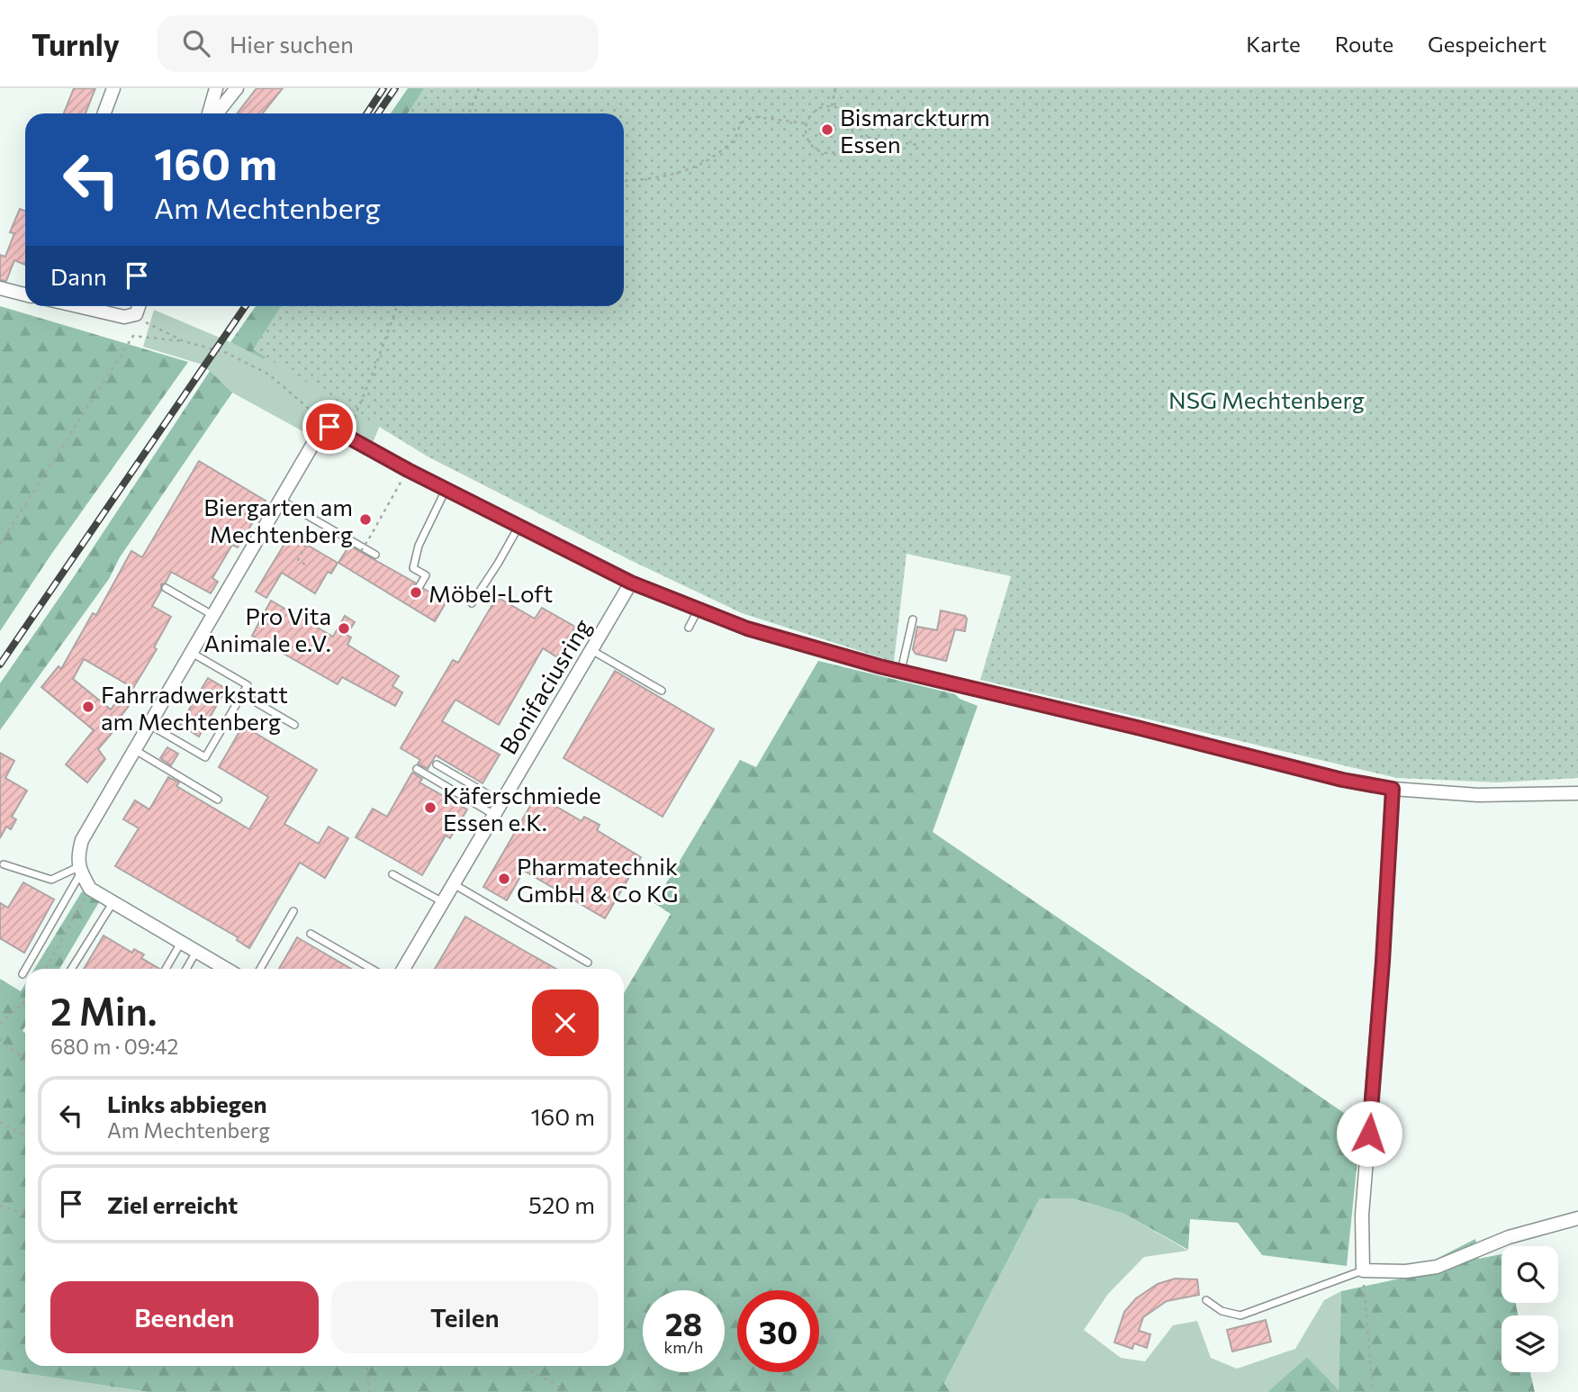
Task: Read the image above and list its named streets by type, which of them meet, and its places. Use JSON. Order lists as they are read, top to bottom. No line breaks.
{"streets":{"street":["Bonifaciusring"]},"parks":["NSG Mechtenberg"],"places":["Bismarckturm Essen","Biergarten am Mechtenberg","Möbel-Loft","Pro Vita Animale e.V.","Fahrradwerkstatt am Mechtenberg","Käferschmiede Essen e.K.","Pharmatechnik GmbH & Co KG"],"page":{"header":"Turnly","search":"Hier suchen","nav":["Karte","Route","Gespeichert"],"turn":["160 m","Am Mechtenberg"],"then":"Dann","heading":["2 Min.","680 m · 09:42"],"list":[{"name":"Links abbiegen","note":"Am Mechtenberg","value":"160 m"},{"name":"Ziel erreicht","value":"520 m"}],"buttons":["Beenden","Teilen"],"speed":"28 km/h","limit":"30"}}
